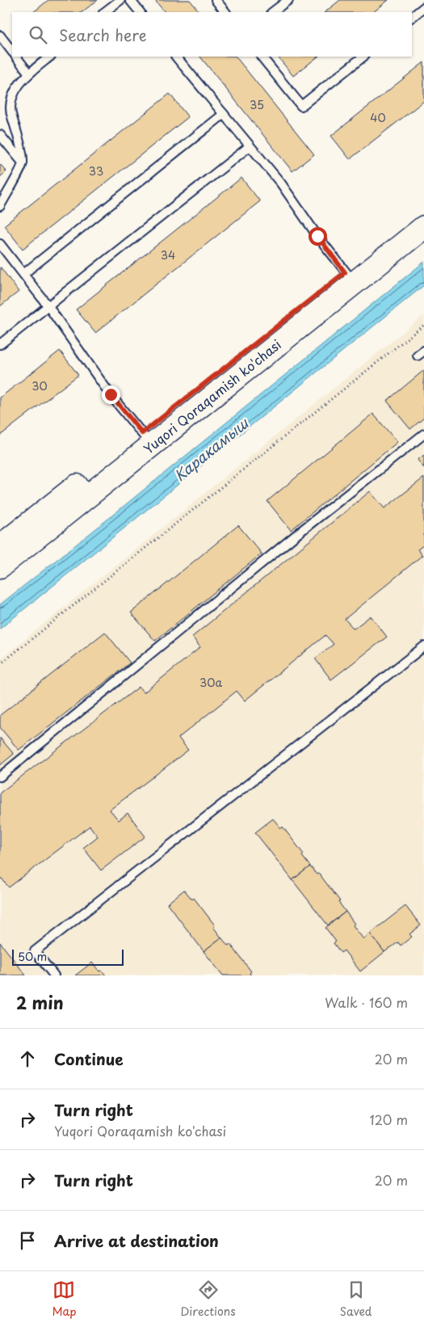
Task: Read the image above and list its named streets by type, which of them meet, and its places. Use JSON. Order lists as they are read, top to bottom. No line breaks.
{"streets":{"main road":["Yuqori Qoraqamish ko'chasi"]},"water":["Каракамыш"],"house_numbers":["35","40","33","34","30","30a"],"scale_bar":"50 m","page":{"search":"Search here","scale":"50 m","heading":["2 min","Walk · 160 m"],"list":[["Continue","20 m"],["Turn right","Yuqori Qoraqamish ko'chasi","120 m"],["Turn right","20 m"],"Arrive at destination"],"nav":["Map","Directions","Saved"]}}
